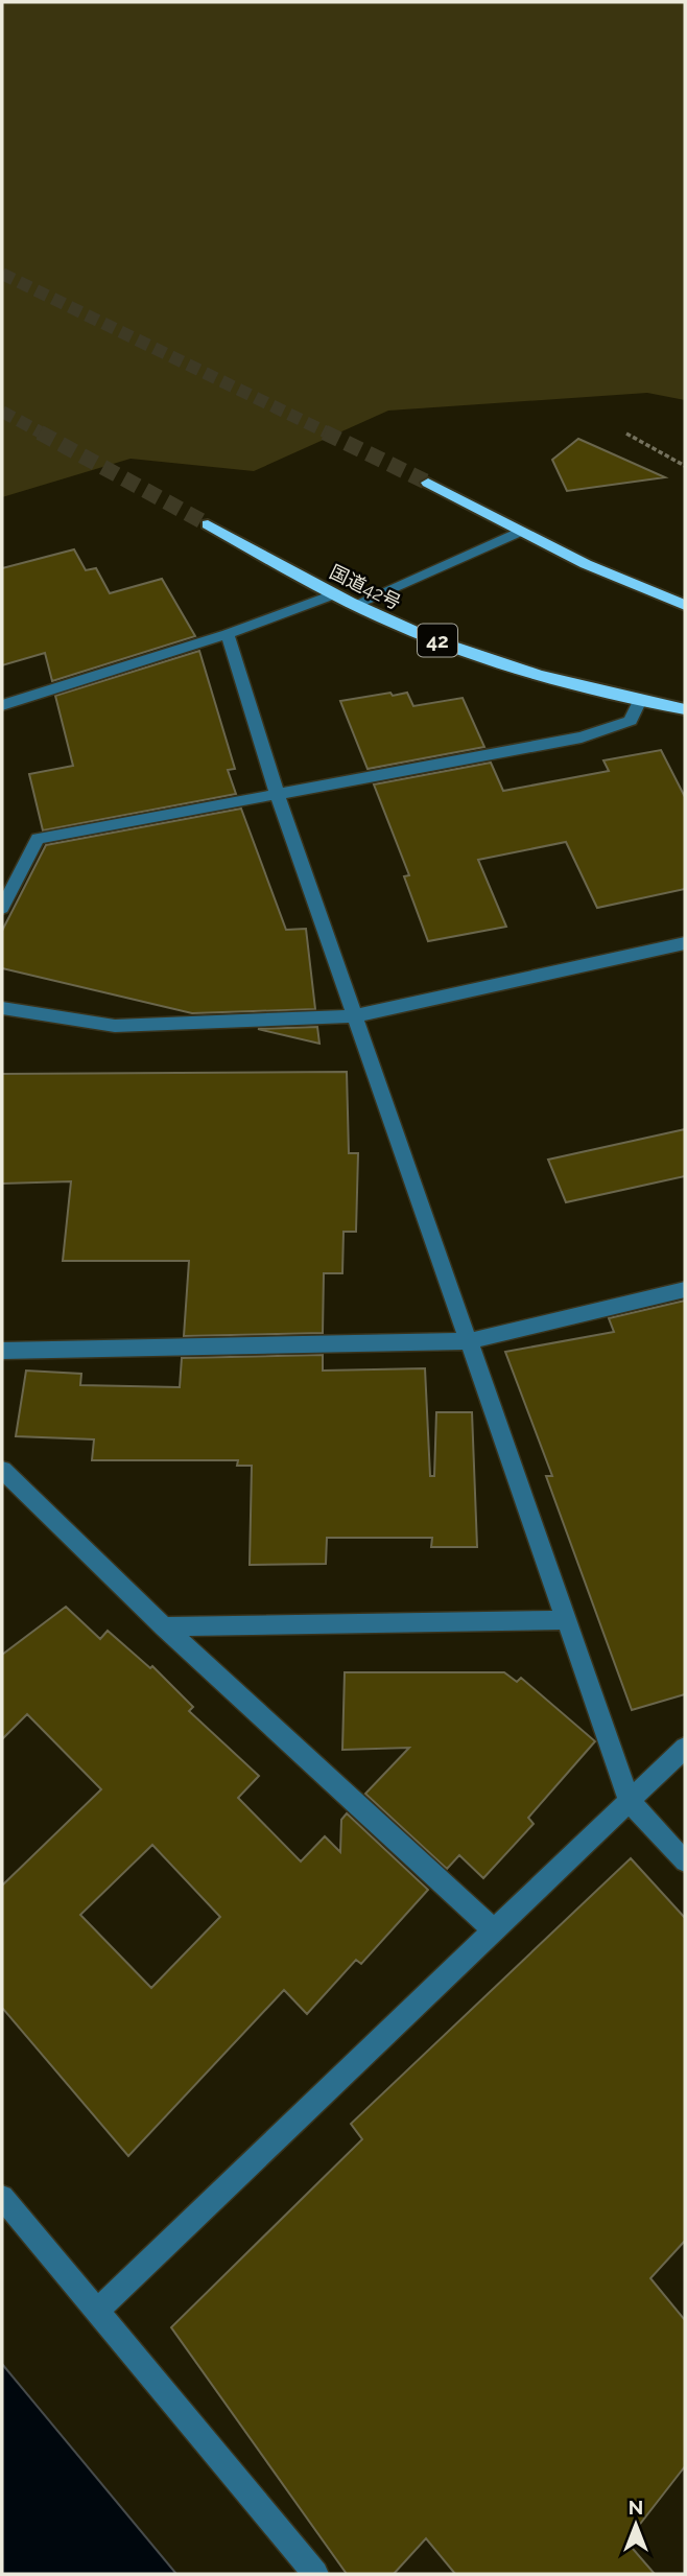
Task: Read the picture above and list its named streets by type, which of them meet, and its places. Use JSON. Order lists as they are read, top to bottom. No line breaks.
{"streets":{"highway":["国道42号","42"]},"north":"top"}
